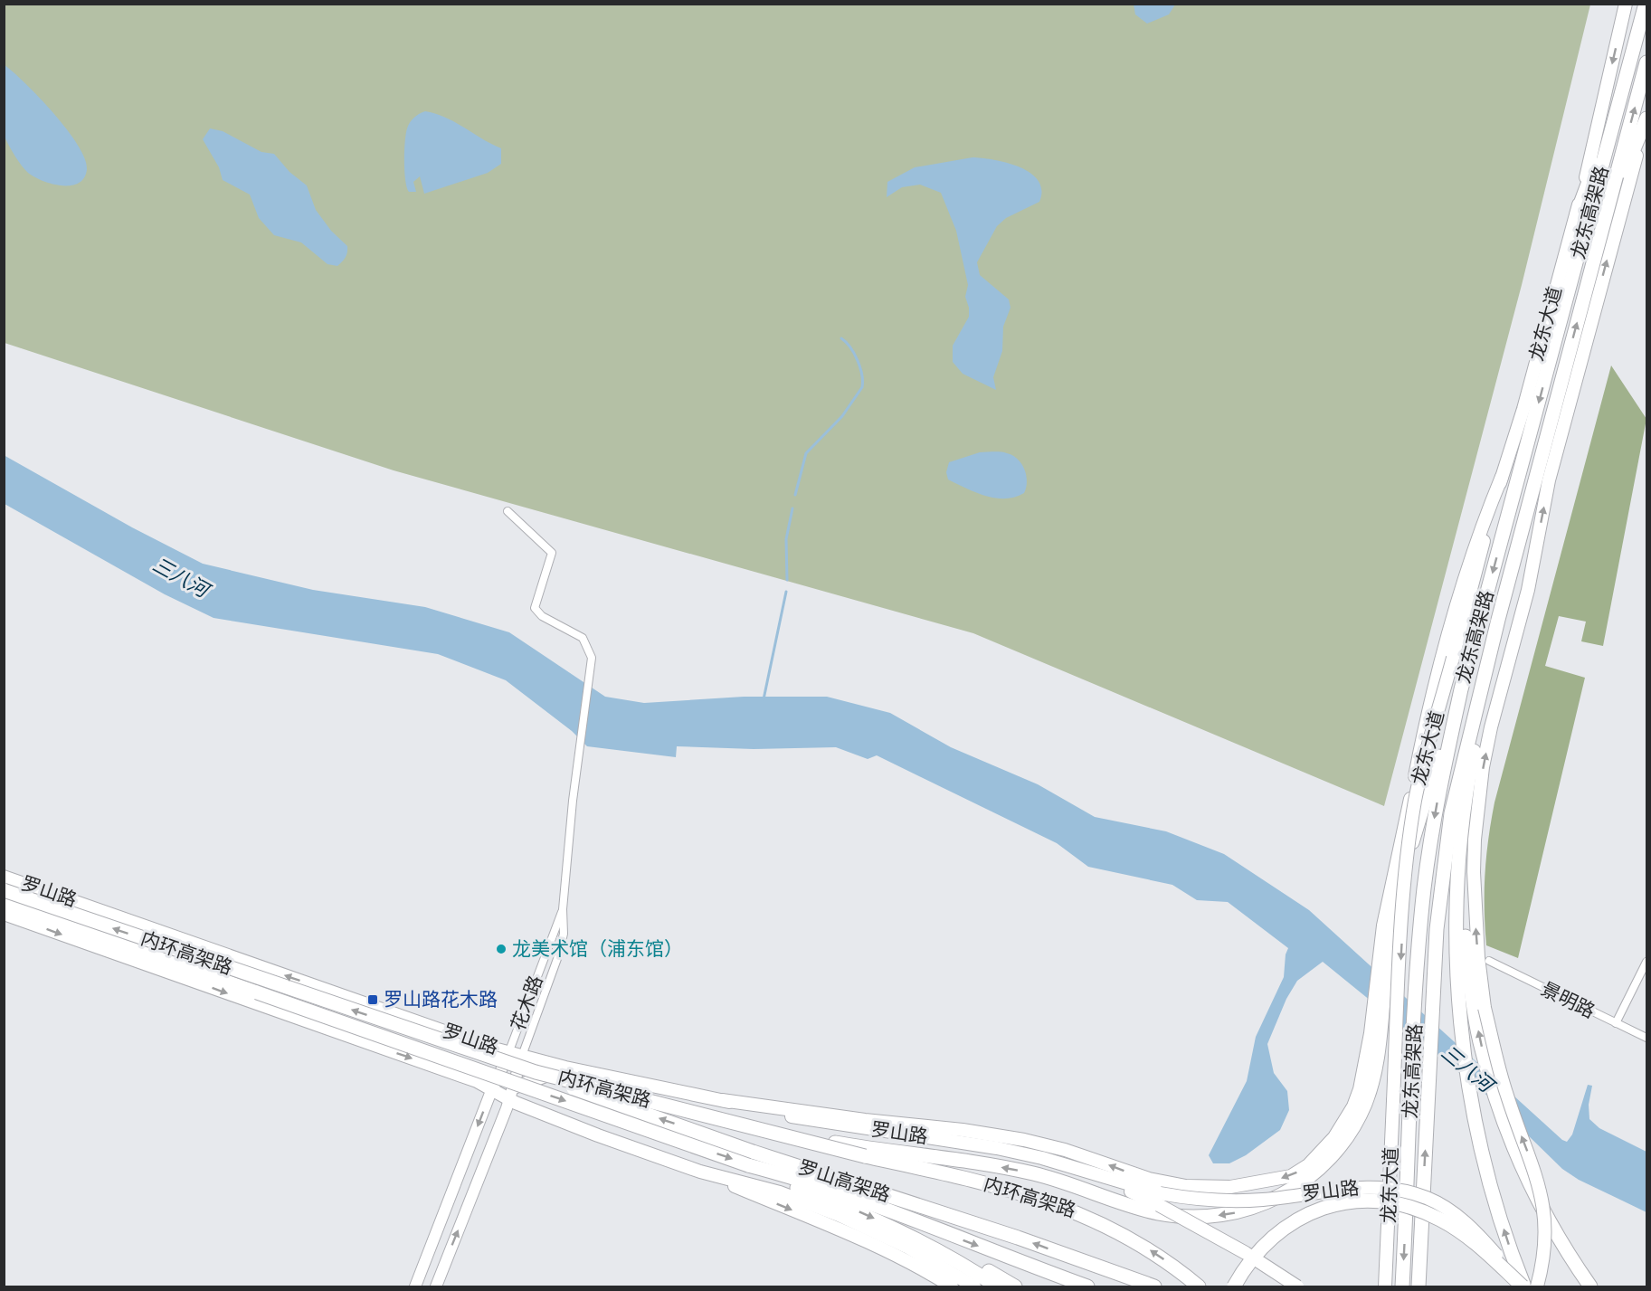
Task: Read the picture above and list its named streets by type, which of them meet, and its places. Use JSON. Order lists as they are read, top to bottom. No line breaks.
{"streets":{"highway":["龙东高架路","内环高架路","罗山高架路"],"main road":["龙东大道","罗山路","花木路"],"street":["景明路"]},"crossings":[["罗山路","花木路"],["内环高架路","罗山高架路"]],"water":["三八河"],"places":{"other":["龙美术馆（浦东馆）"],"transit":["罗山路花木路"]}}
